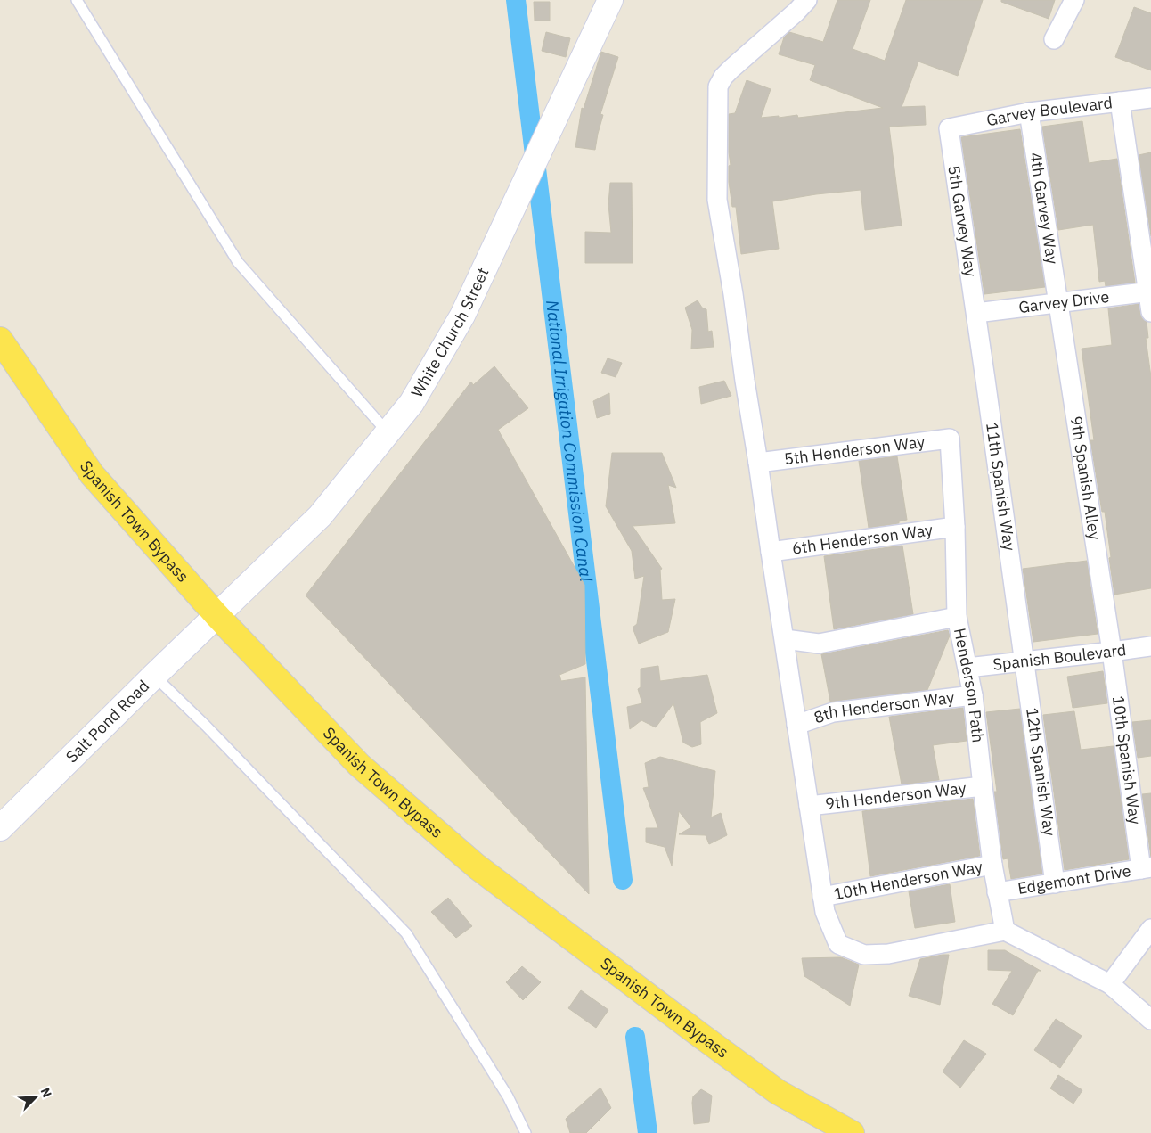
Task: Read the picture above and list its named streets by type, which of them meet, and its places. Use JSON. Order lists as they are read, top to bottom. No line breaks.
{"streets":{"main road":["Spanish Town Bypass"],"street":["Garvey Boulevard","4th Garvey Way","5th Garvey Way","Garvey Drive","White Church Street","5th Henderson Way","9th Spanish Alley","11th Spanish Way","6th Henderson Way","Spanish Boulevard","Henderson Path","8th Henderson Way","Salt Pond Road","10th Spanish Way","12th Spanish Way","9th Henderson Way","Edgemont Drive","10th Henderson Way"]},"crossings":[["Garvey Boulevard","4th Garvey Way"],["Garvey Boulevard","5th Garvey Way"],["4th Garvey Way","Garvey Drive"],["4th Garvey Way","9th Spanish Alley"],["5th Garvey Way","Garvey Drive"],["5th Garvey Way","11th Spanish Way"],["Garvey Drive","9th Spanish Alley"],["Garvey Drive","11th Spanish Way"],["White Church Street","Spanish Town Bypass"],["White Church Street","Salt Pond Road"],["5th Henderson Way","Henderson Path"],["9th Spanish Alley","Spanish Boulevard"],["9th Spanish Alley","10th Spanish Way"],["11th Spanish Way","Spanish Boulevard"],["11th Spanish Way","12th Spanish Way"],["Spanish Town Bypass","Salt Pond Road"],["6th Henderson Way","Henderson Path"],["Spanish Boulevard","Henderson Path"],["Spanish Boulevard","10th Spanish Way"],["Spanish Boulevard","12th Spanish Way"],["Henderson Path","8th Henderson Way"],["Henderson Path","9th Henderson Way"],["Henderson Path","Edgemont Drive"],["Henderson Path","10th Henderson Way"],["10th Spanish Way","Edgemont Drive"],["12th Spanish Way","Edgemont Drive"]],"water":["National Irrigation Commission Canal"],"north":"top right"}
